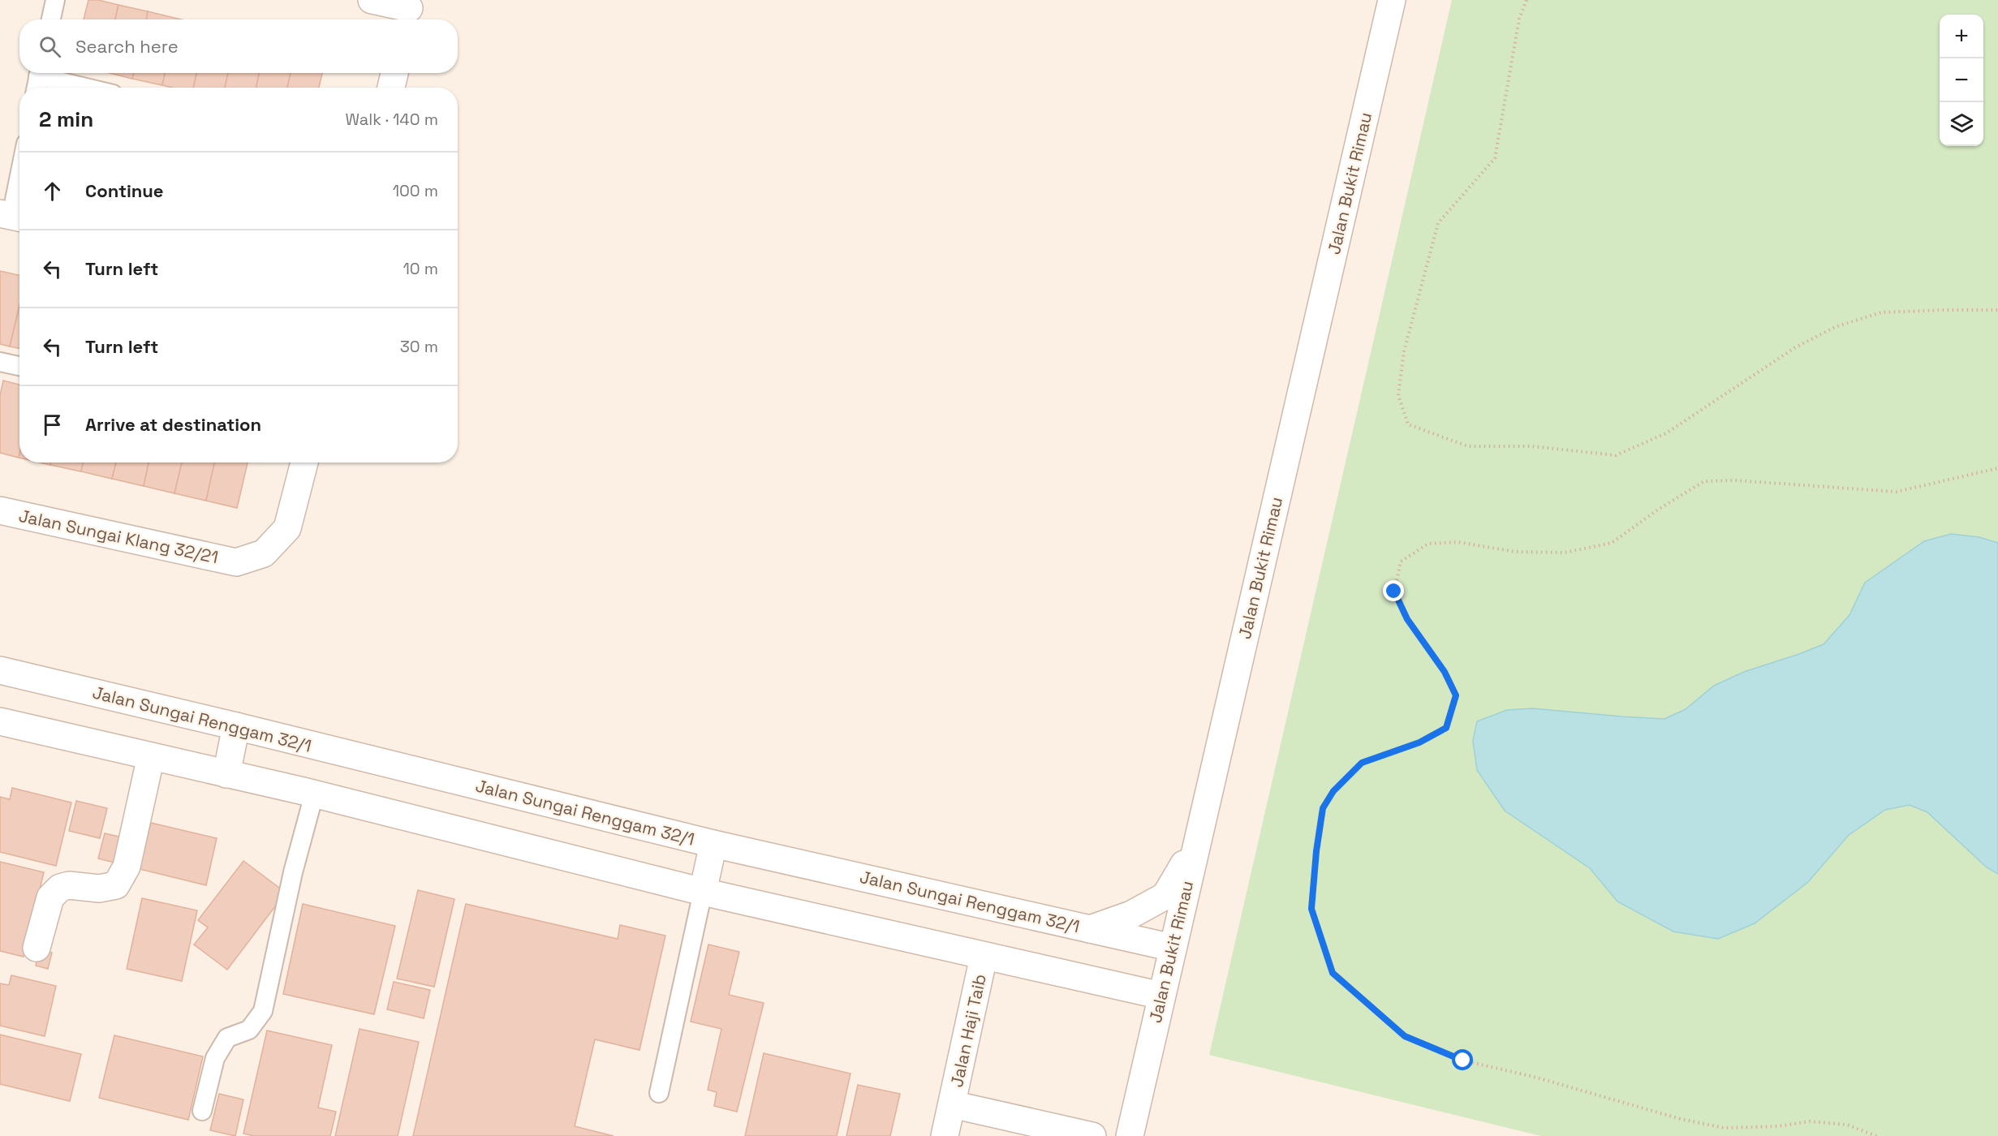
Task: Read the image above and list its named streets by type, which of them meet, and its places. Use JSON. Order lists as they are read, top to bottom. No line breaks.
{"streets":{"main road":["Jalan Bukit Rimau","Jalan Sungai Klang 32/21","Jalan Sungai Renggam 32/1","Jalan Haji Taib"]},"crossings":[["Jalan Bukit Rimau","Jalan Sungai Renggam 32/1"]],"page":{"map_buttons":["+","−"],"search":"Search here","heading":["2 min","Walk · 140 m"],"list":[["Continue","100 m"],["Turn left","10 m"],["Turn left","30 m"],"Arrive at destination"]}}
